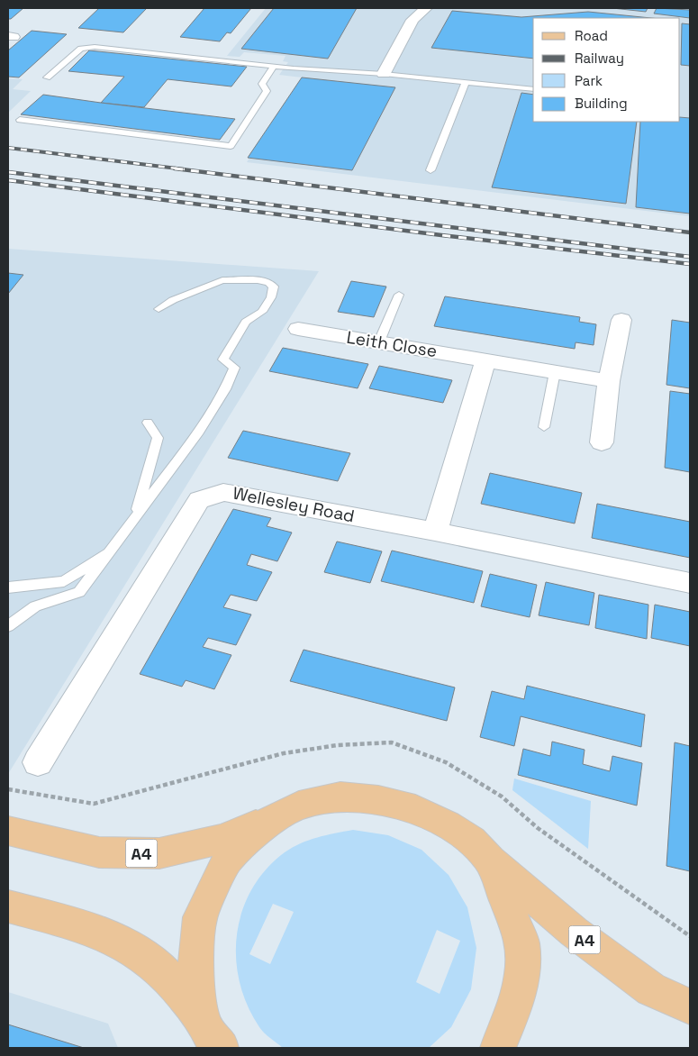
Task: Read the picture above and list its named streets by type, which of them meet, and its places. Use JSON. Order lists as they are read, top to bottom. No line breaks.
{"streets":{"main road":["A4"],"street":["Leith Close","Wellesley Road"]},"legend":["Road","Railway","Park","Building"]}
